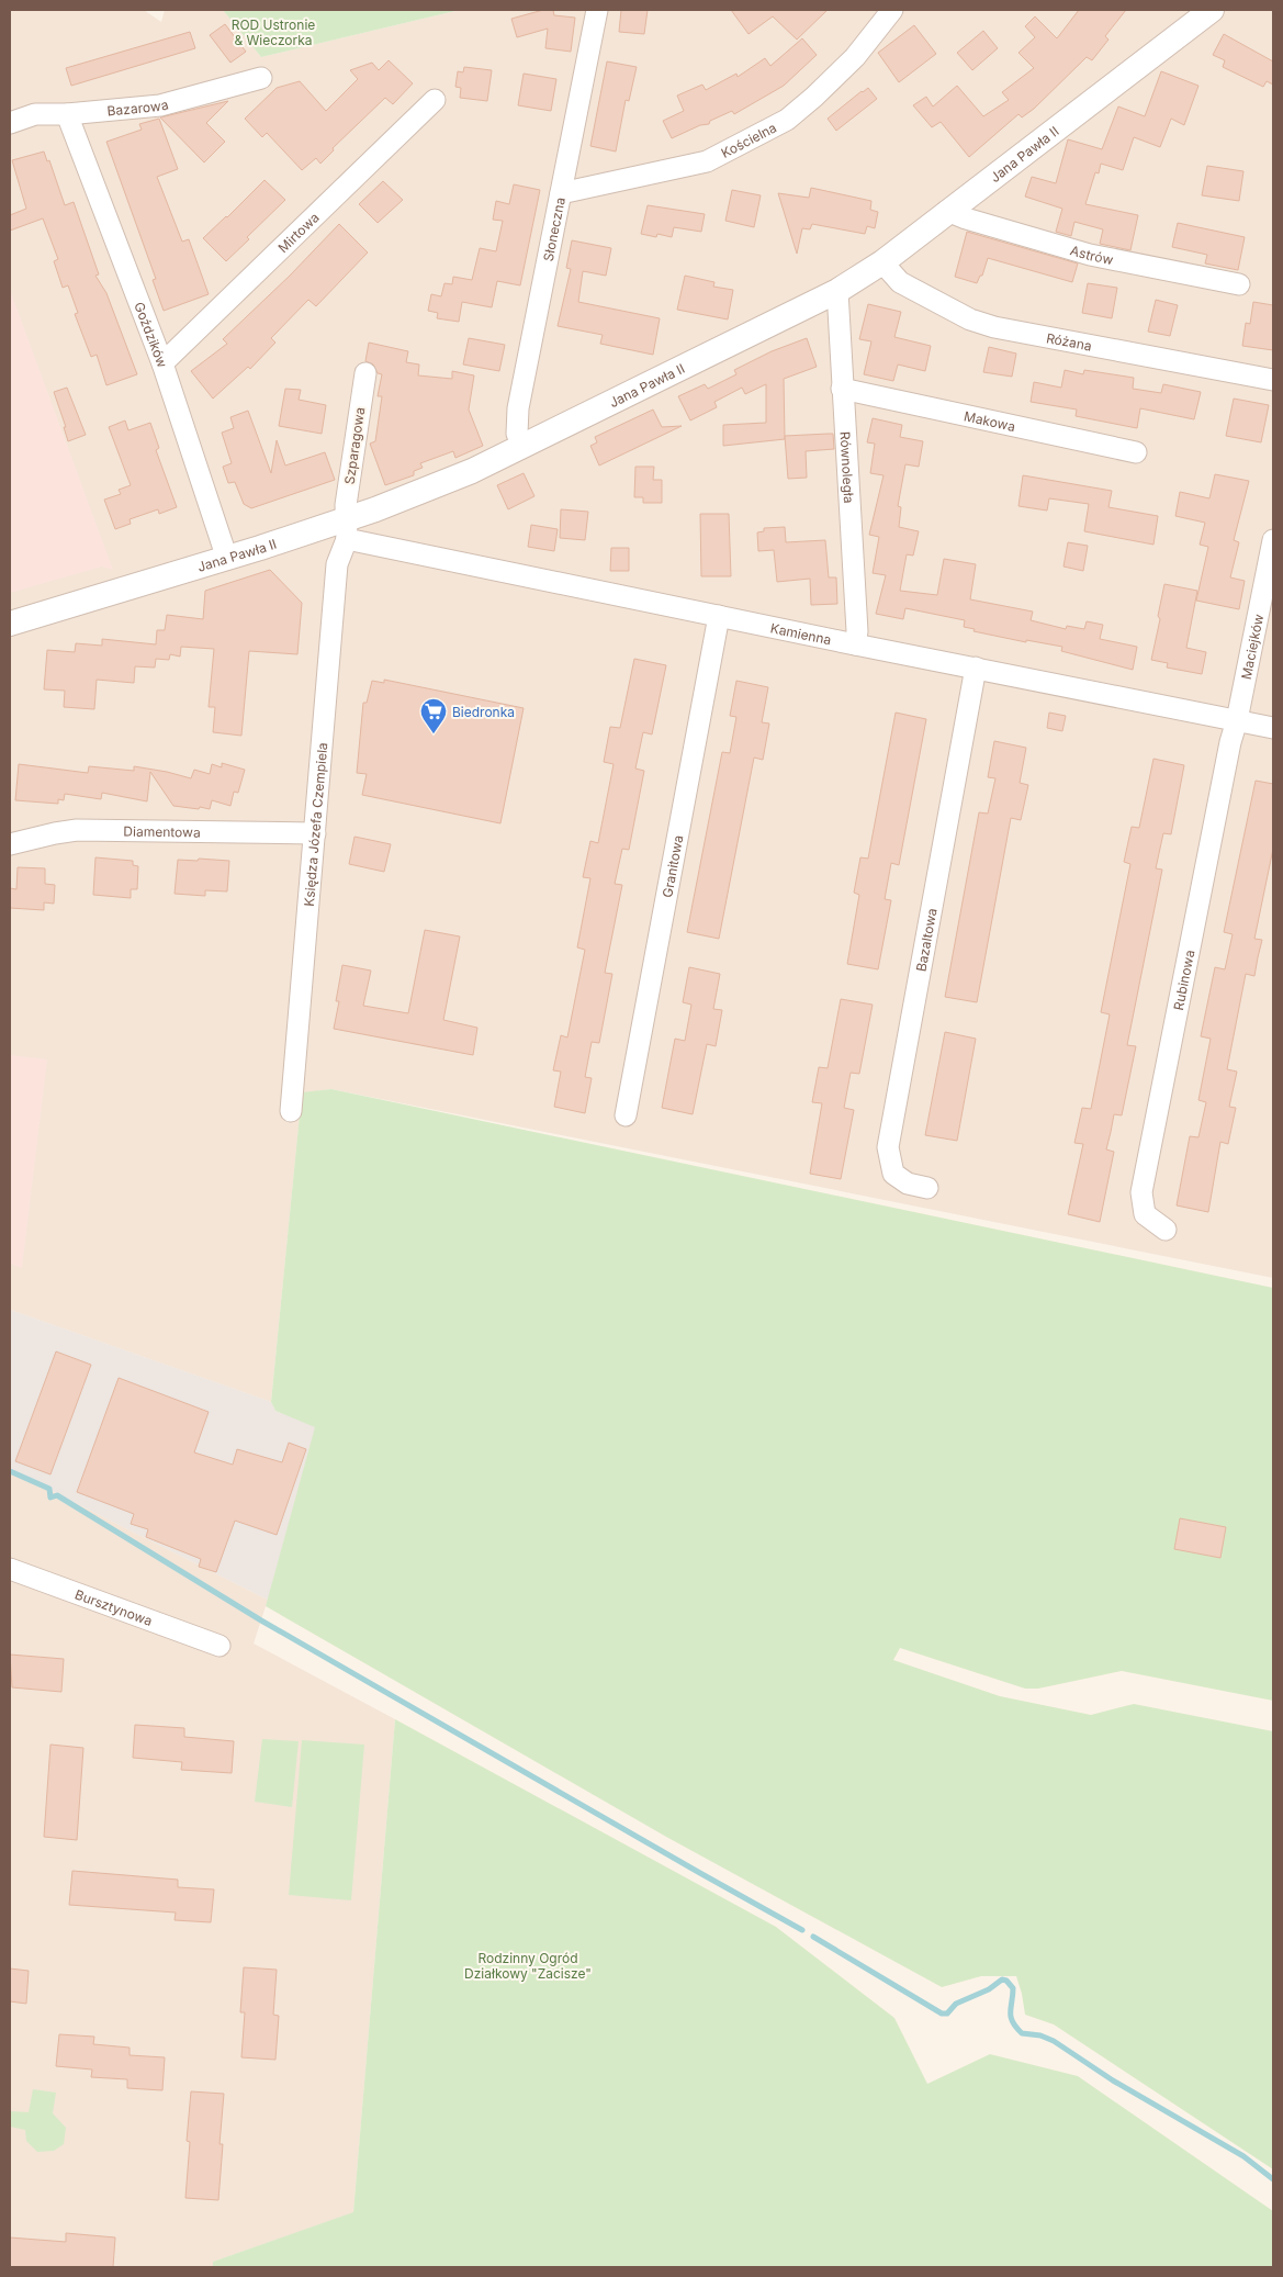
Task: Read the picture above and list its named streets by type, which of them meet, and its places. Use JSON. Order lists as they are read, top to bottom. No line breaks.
{"streets":{"street":["Bazarowa","Kościelna","Jana Pawła II","Słoneczna","Mirtowa","Astrów","Goździków","Różana","Makowa","Szparagowa","Równoległa","Kamienna","Maciejków","Księdza Józefa Czempiela","Diamentowa","Granitowa","Bazaltowa","Rubinowa","Bursztynowa"]},"crossings":[["Bazarowa","Goździków"],["Kościelna","Słoneczna"],["Jana Pawła II","Słoneczna"],["Jana Pawła II","Astrów"],["Jana Pawła II","Goździków"],["Jana Pawła II","Różana"],["Jana Pawła II","Szparagowa"],["Jana Pawła II","Równoległa"],["Jana Pawła II","Kamienna"],["Jana Pawła II","Księdza Józefa Czempiela"],["Mirtowa","Goździków"],["Makowa","Równoległa"],["Szparagowa","Kamienna"],["Szparagowa","Księdza Józefa Czempiela"],["Równoległa","Kamienna"],["Kamienna","Maciejków"],["Kamienna","Księdza Józefa Czempiela"],["Kamienna","Granitowa"],["Kamienna","Bazaltowa"],["Kamienna","Rubinowa"],["Maciejków","Rubinowa"],["Księdza Józefa Czempiela","Diamentowa"]],"parks":["ROD Ustronie & Wieczorka","Rodzinny Ogród Działkowy \"Zacisze\""],"places":{"supermarket":["Biedronka"]}}
